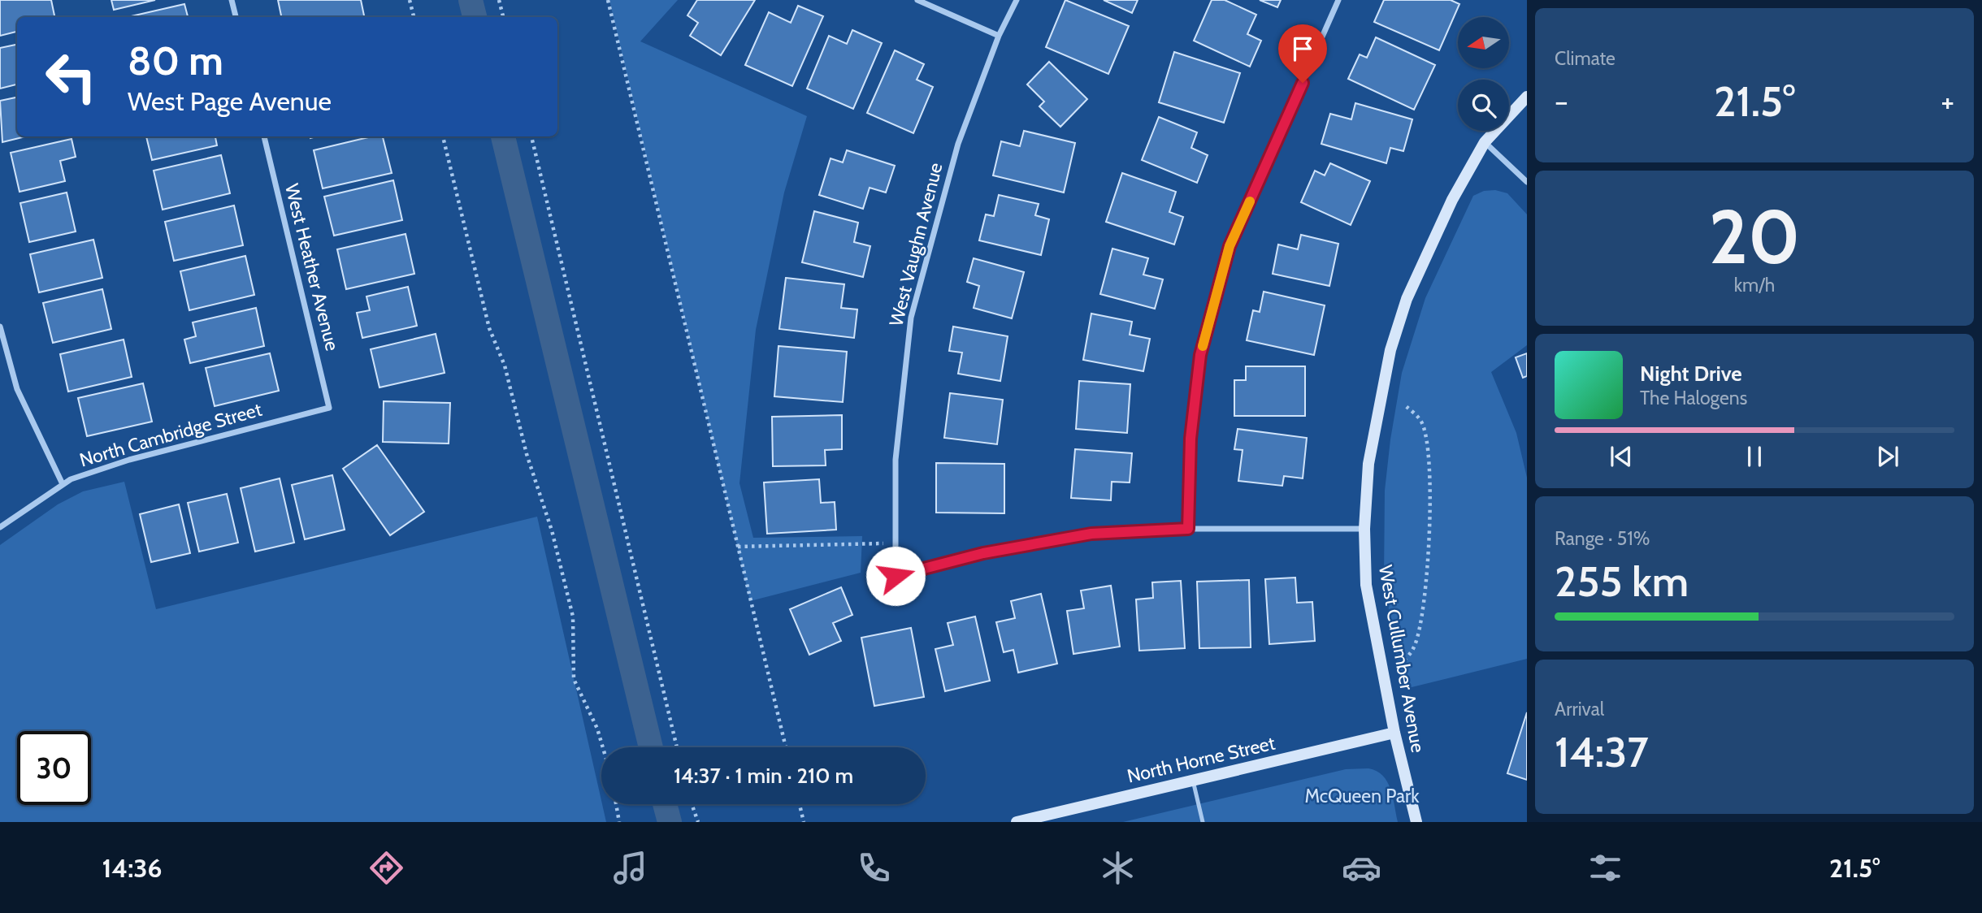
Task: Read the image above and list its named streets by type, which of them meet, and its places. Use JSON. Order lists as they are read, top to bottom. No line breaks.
{"streets":{"street":["West Vaughn Avenue","West Heather Avenue","North Cambridge Street","West Cullumber Avenue","North Horne Street"]},"crossings":[["West Heather Avenue","North Cambridge Street"],["West Cullumber Avenue","North Horne Street"]],"parks":["McQueen Park"],"north":"left","page":{"tile":["Climate",["20","km/h"],["Range · 51%","255 km"],["Arrival","14:37"]],"turn":["80 m","West Page Avenue"],"heat":["−","21.5°","+"],"song":["Night Drive","The Halogens"],"limit":"30","trip":"14:37 · 1 min · 210 m","tabs":["14:36","21.5°"]}}
